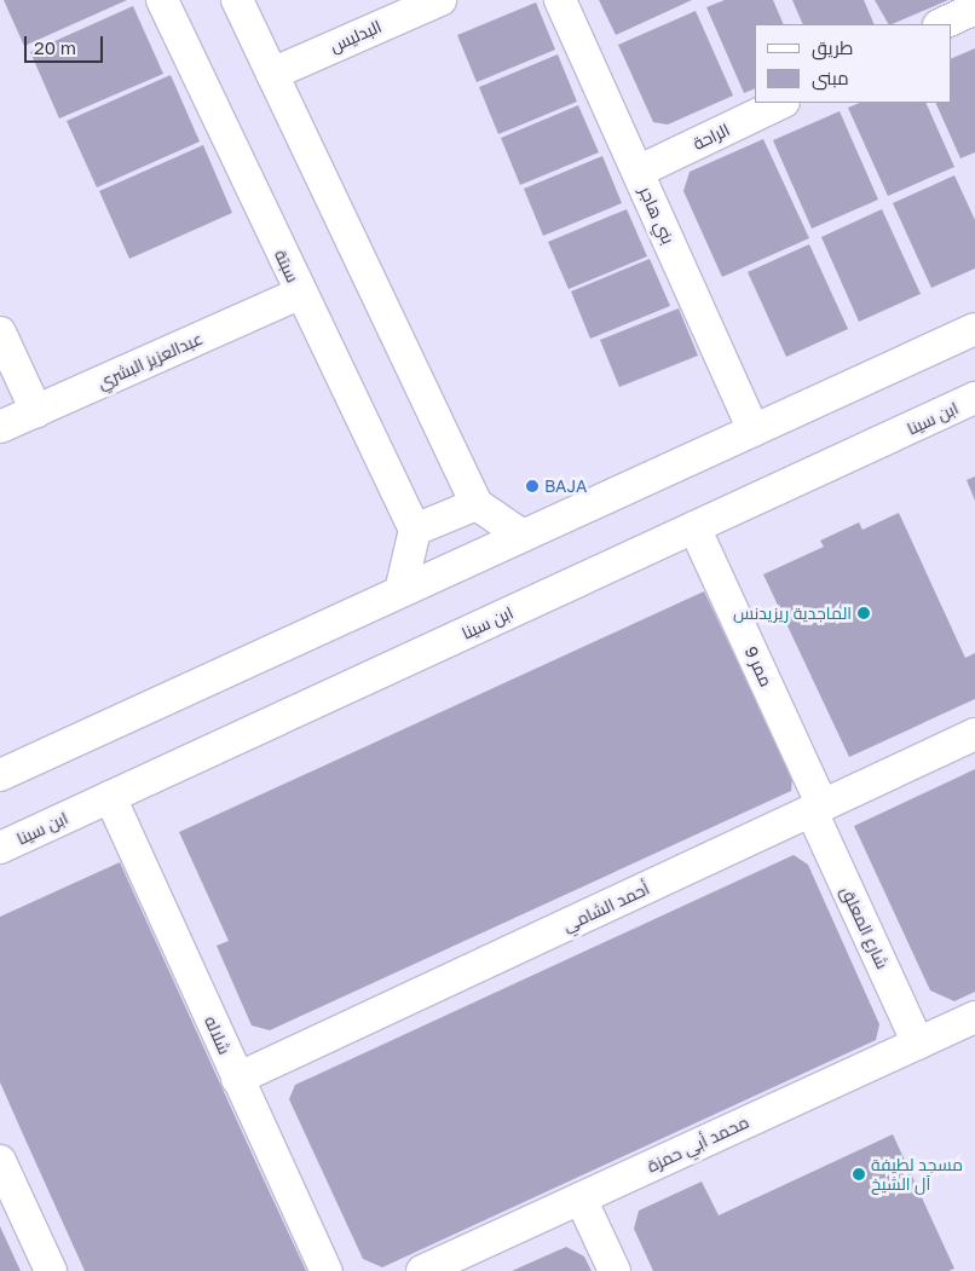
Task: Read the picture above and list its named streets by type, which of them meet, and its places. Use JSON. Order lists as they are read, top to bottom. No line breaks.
{"streets":{"street":["البدليس","الراحة","بني هاجر","سبتة","عبدالعزيز البشري","ابن سينا","ممر 9","أحمد الشامي","شارع المعلق","شلاله","محمد أبي حمزة"]},"crossings":[["الراحة","بني هاجر"],["سبتة","عبدالعزيز البشري"],["ابن سينا","ممر 9"],["ابن سينا","شلاله"],["ممر 9","أحمد الشامي"],["ممر 9","شارع المعلق"],["أحمد الشامي","شارع المعلق"],["أحمد الشامي","شلاله"],["شارع المعلق","محمد أبي حمزة"]],"places":["BAJA","الماجدية ريزيدنس","مسجد لطيفة آل الشيخ"],"legend":["طريق","مبنى"],"scale_bar":"20 m"}
